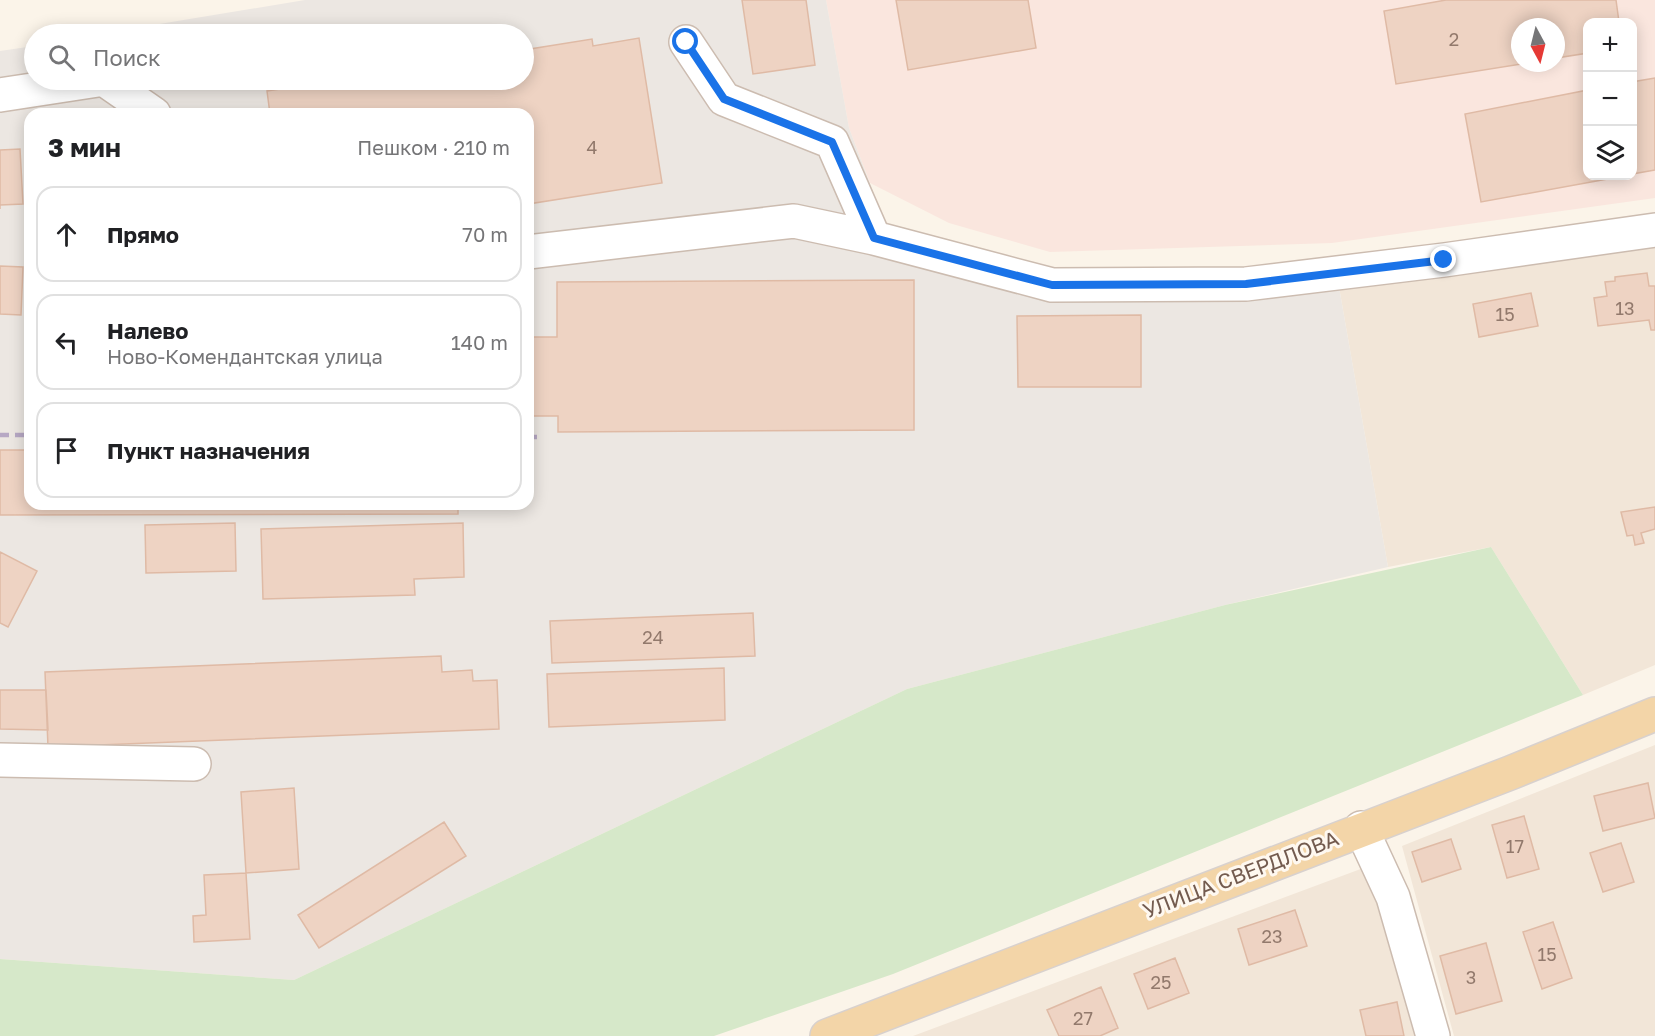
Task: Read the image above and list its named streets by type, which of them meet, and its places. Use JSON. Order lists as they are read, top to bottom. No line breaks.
{"streets":{"main road":["УЛИЦА СВЕРДЛОВА"]},"house_numbers":["2","4","13","15","24","17","23","15","3","25","27"],"north":"bottom","page":{"map_buttons":["+","−"],"search":"Поиск","heading":["3 мин","Пешком · 210 m"],"list":[["Прямо","70 m"],["Налево","Ново-Комендантская улица","140 m"],"Пункт назначения"]}}
